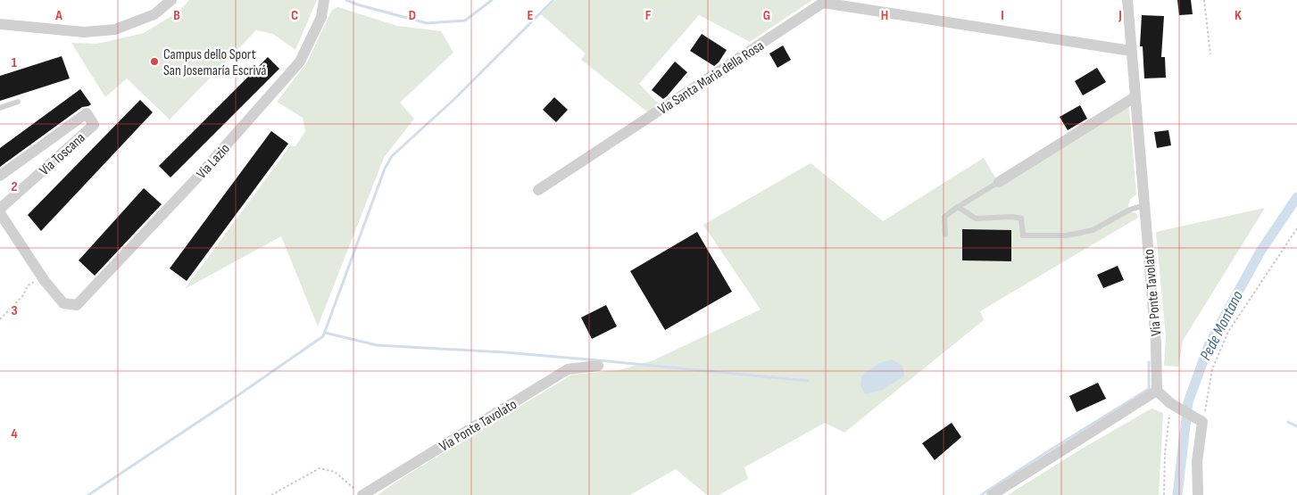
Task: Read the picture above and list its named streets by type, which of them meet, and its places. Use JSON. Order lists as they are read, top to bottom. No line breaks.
{"streets":{"street":["Via Santa Maria della Rosa","Via Toscana","Via Lazio","Via Ponte Tavolato"]},"crossings":[["Via Santa Maria della Rosa","Via Ponte Tavolato"]],"water":["Pede Montano"],"places":["Campus dello Sport San Josemaría Escrivá"],"grid":{"columns":["A","B","C","D","E","F","G","H","I","J","K"],"rows":["1","2","3","4"]}}
